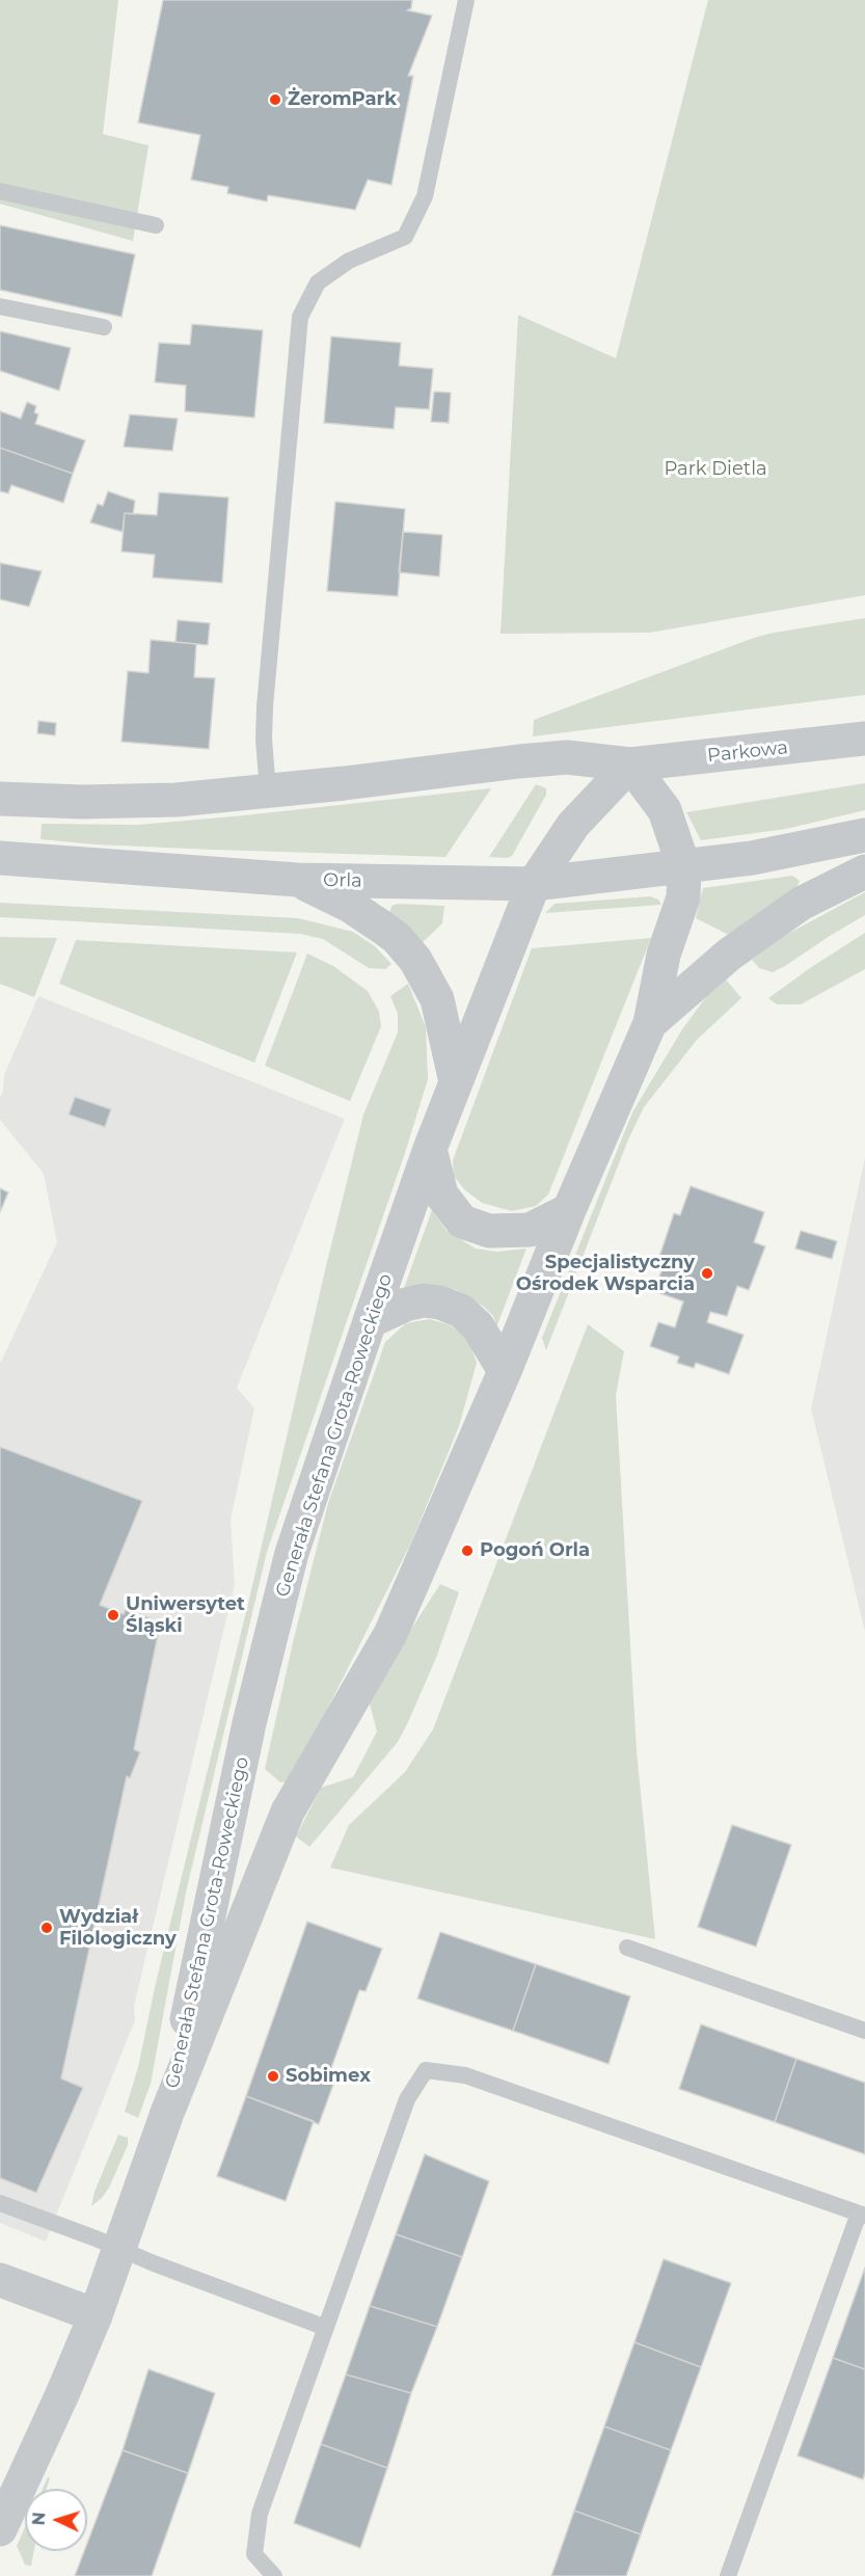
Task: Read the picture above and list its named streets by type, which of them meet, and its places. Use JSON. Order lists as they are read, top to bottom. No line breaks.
{"streets":{"street":["Parkowa","Orla","Generała Stefana Grota-Roweckiego"]},"crossings":[["Parkowa","Generała Stefana Grota-Roweckiego"],["Orla","Generała Stefana Grota-Roweckiego"]],"parks":["Park Dietla"],"places":["ŻeromPark","Specjalistyczny Ośrodek Wsparcia","Pogoń Orla","Uniwersytet Śląski","Wydział Filologiczny","Sobimex"],"north":"left"}
